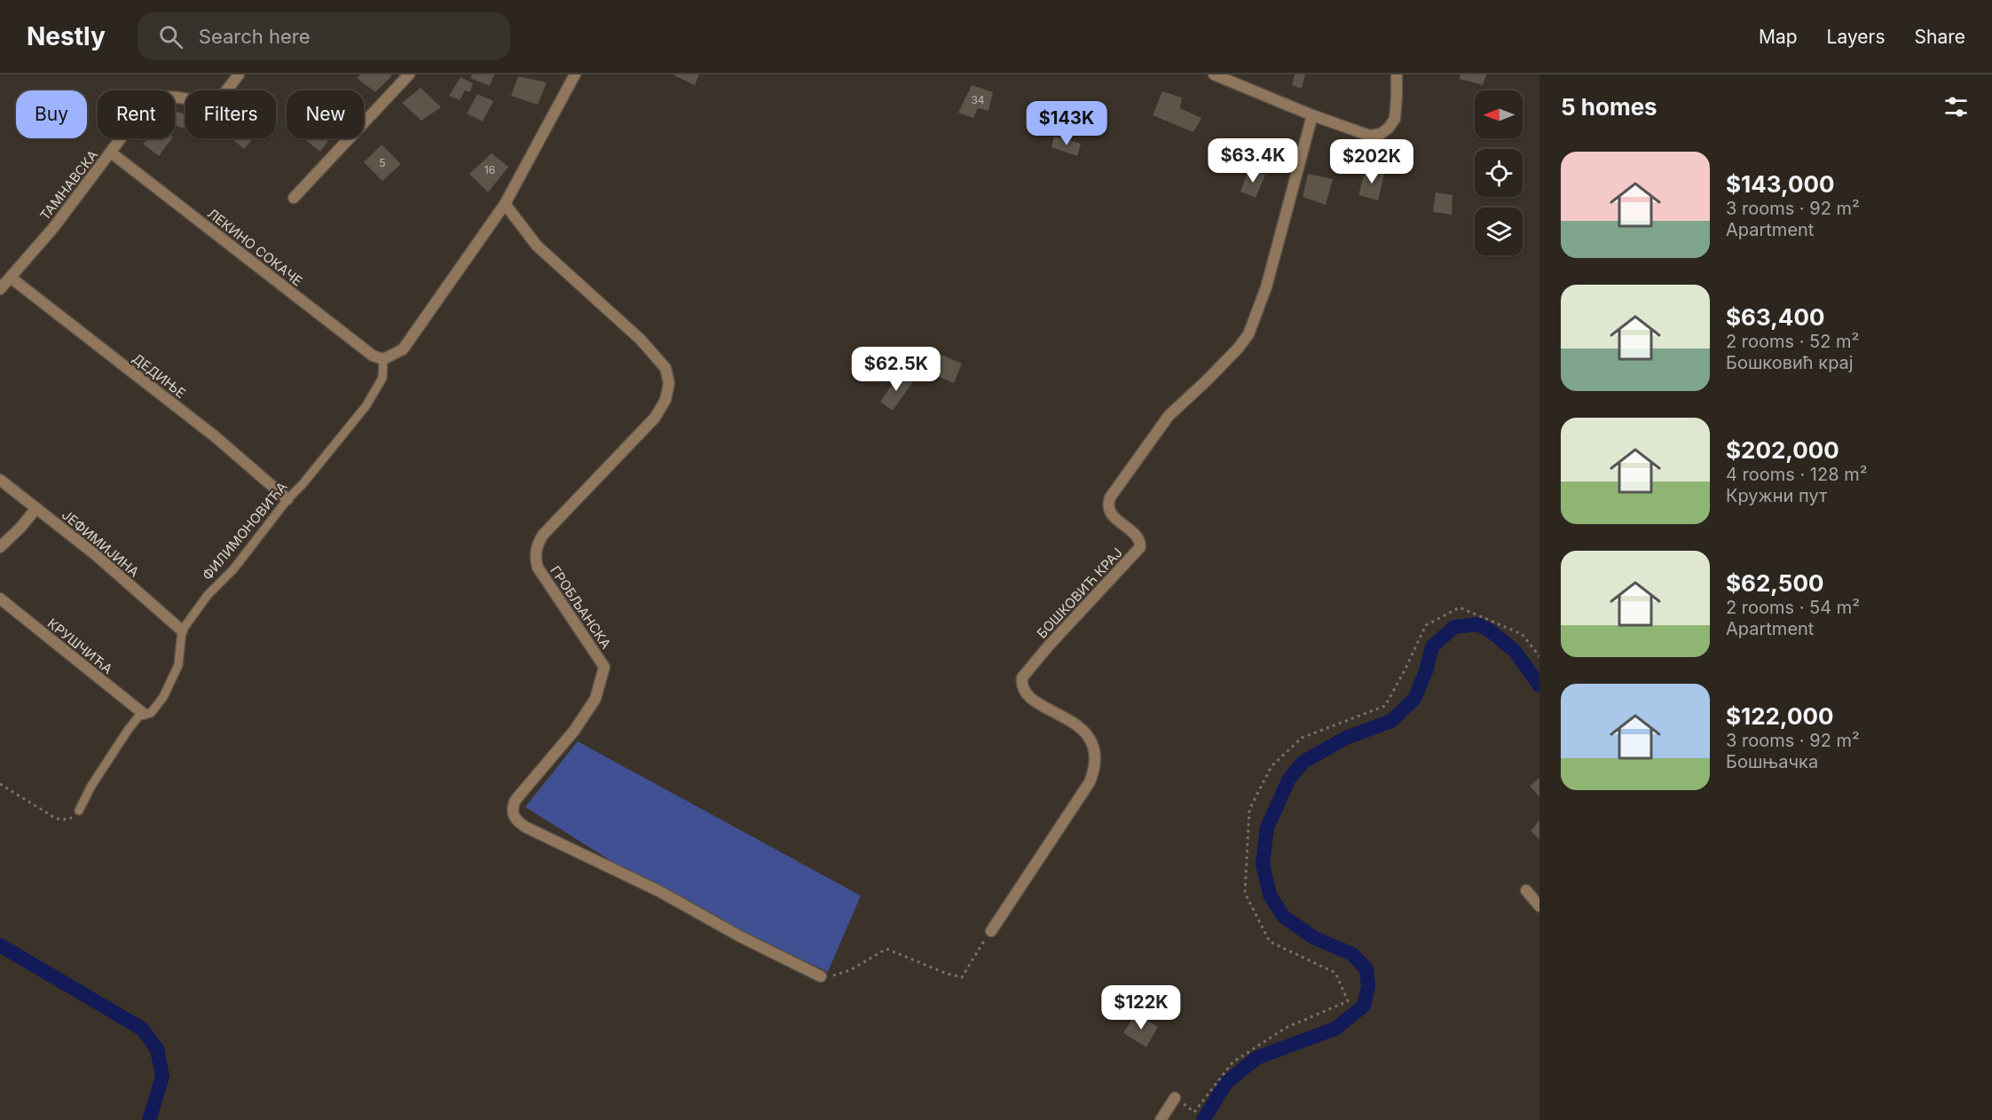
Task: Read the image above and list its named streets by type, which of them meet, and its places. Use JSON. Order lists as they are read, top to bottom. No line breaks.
{"streets":{"street":["ТАМНАВСКА","ЛЕКИНО СОКАЧЕ","ДЕДИЊЕ","ЈЕФИМИЈИНА","БОШКОВИЋ КРАЈ","ГРОБЉАНСКА","КРУШЧИЋА"],"lane":["ФИЛИМОНОВИЋА"]},"crossings":[["ТАМНАВСКА","ЛЕКИНО СОКАЧЕ"],["ТАМНАВСКА","ДЕДИЊЕ"],["ЛЕКИНО СОКАЧЕ","ФИЛИМОНОВИЋА"],["ДЕДИЊЕ","ФИЛИМОНОВИЋА"],["ФИЛИМОНОВИЋА","ЈЕФИМИЈИНА"]],"house_numbers":["34","5","16"],"north":"left","page":{"header":"Nestly","search":"Search here","nav":["Map","Layers","Share"],"heading":"5 homes","chip":["Buy","Rent","Filters","New"],"price":["$143K","$63.4K","$202K","$62.5K","$122K"],"list":[{"name":"$143,000","note":"3 rooms · 92 m² · Apartment"},{"name":"$63,400","note":"2 rooms · 52 m² · Бошковић крај"},{"name":"$202,000","note":"4 rooms · 128 m² · Кружни пут"},{"name":"$62,500","note":"2 rooms · 54 m² · Apartment"},{"name":"$122,000","note":"3 rooms · 92 m² · Бошњачка"}]}}
